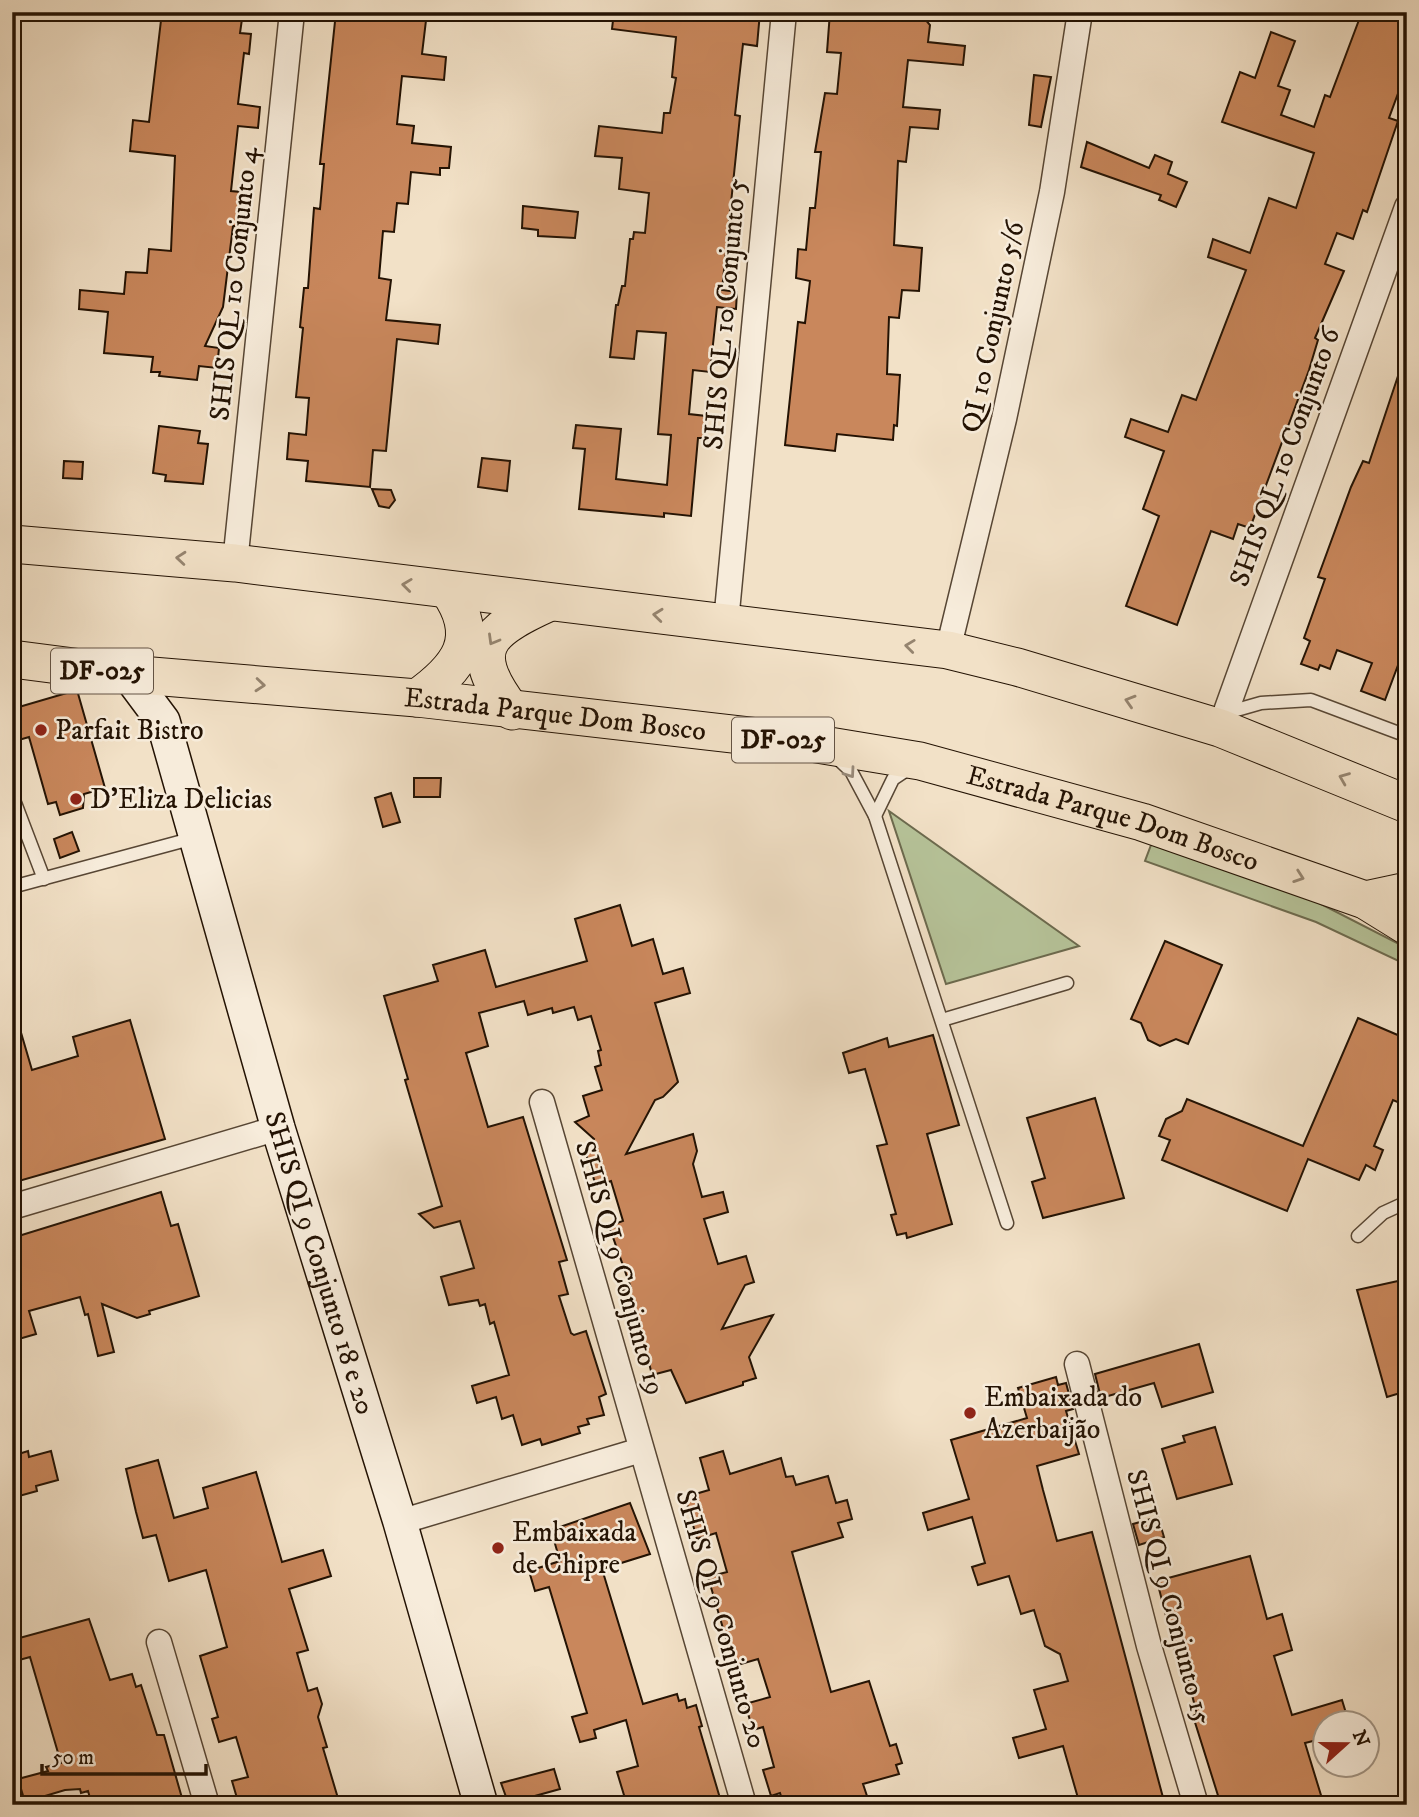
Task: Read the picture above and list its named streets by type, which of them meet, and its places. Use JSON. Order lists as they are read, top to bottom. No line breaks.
{"streets":{"main road":["DF-025","Estrada Parque Dom Bosco"],"street":["SHIS QL 10 Conjunto 4","SHIS QL 10 Conjunto 5","QI 10 Conjunto 5/6","SHIS QL 10 Conjunto 6","SHIS QI 9 Conjunto 18 e 20","SHIS QI 9 Conjunto 19","SHIS QI 9 Conjunto 15","SHIS QI 9 Conjunto 20"]},"crossings":[["Estrada Parque Dom Bosco","SHIS QI 9 Conjunto 18 e 20"],["SHIS QI 9 Conjunto 19","SHIS QI 9 Conjunto 20"]],"places":["Parfait Bistro","D'Eliza Delicias","Embaixada do Azerbaijão","Embaixada de Chipre"],"scale_bar":"50 m","north":"right"}
